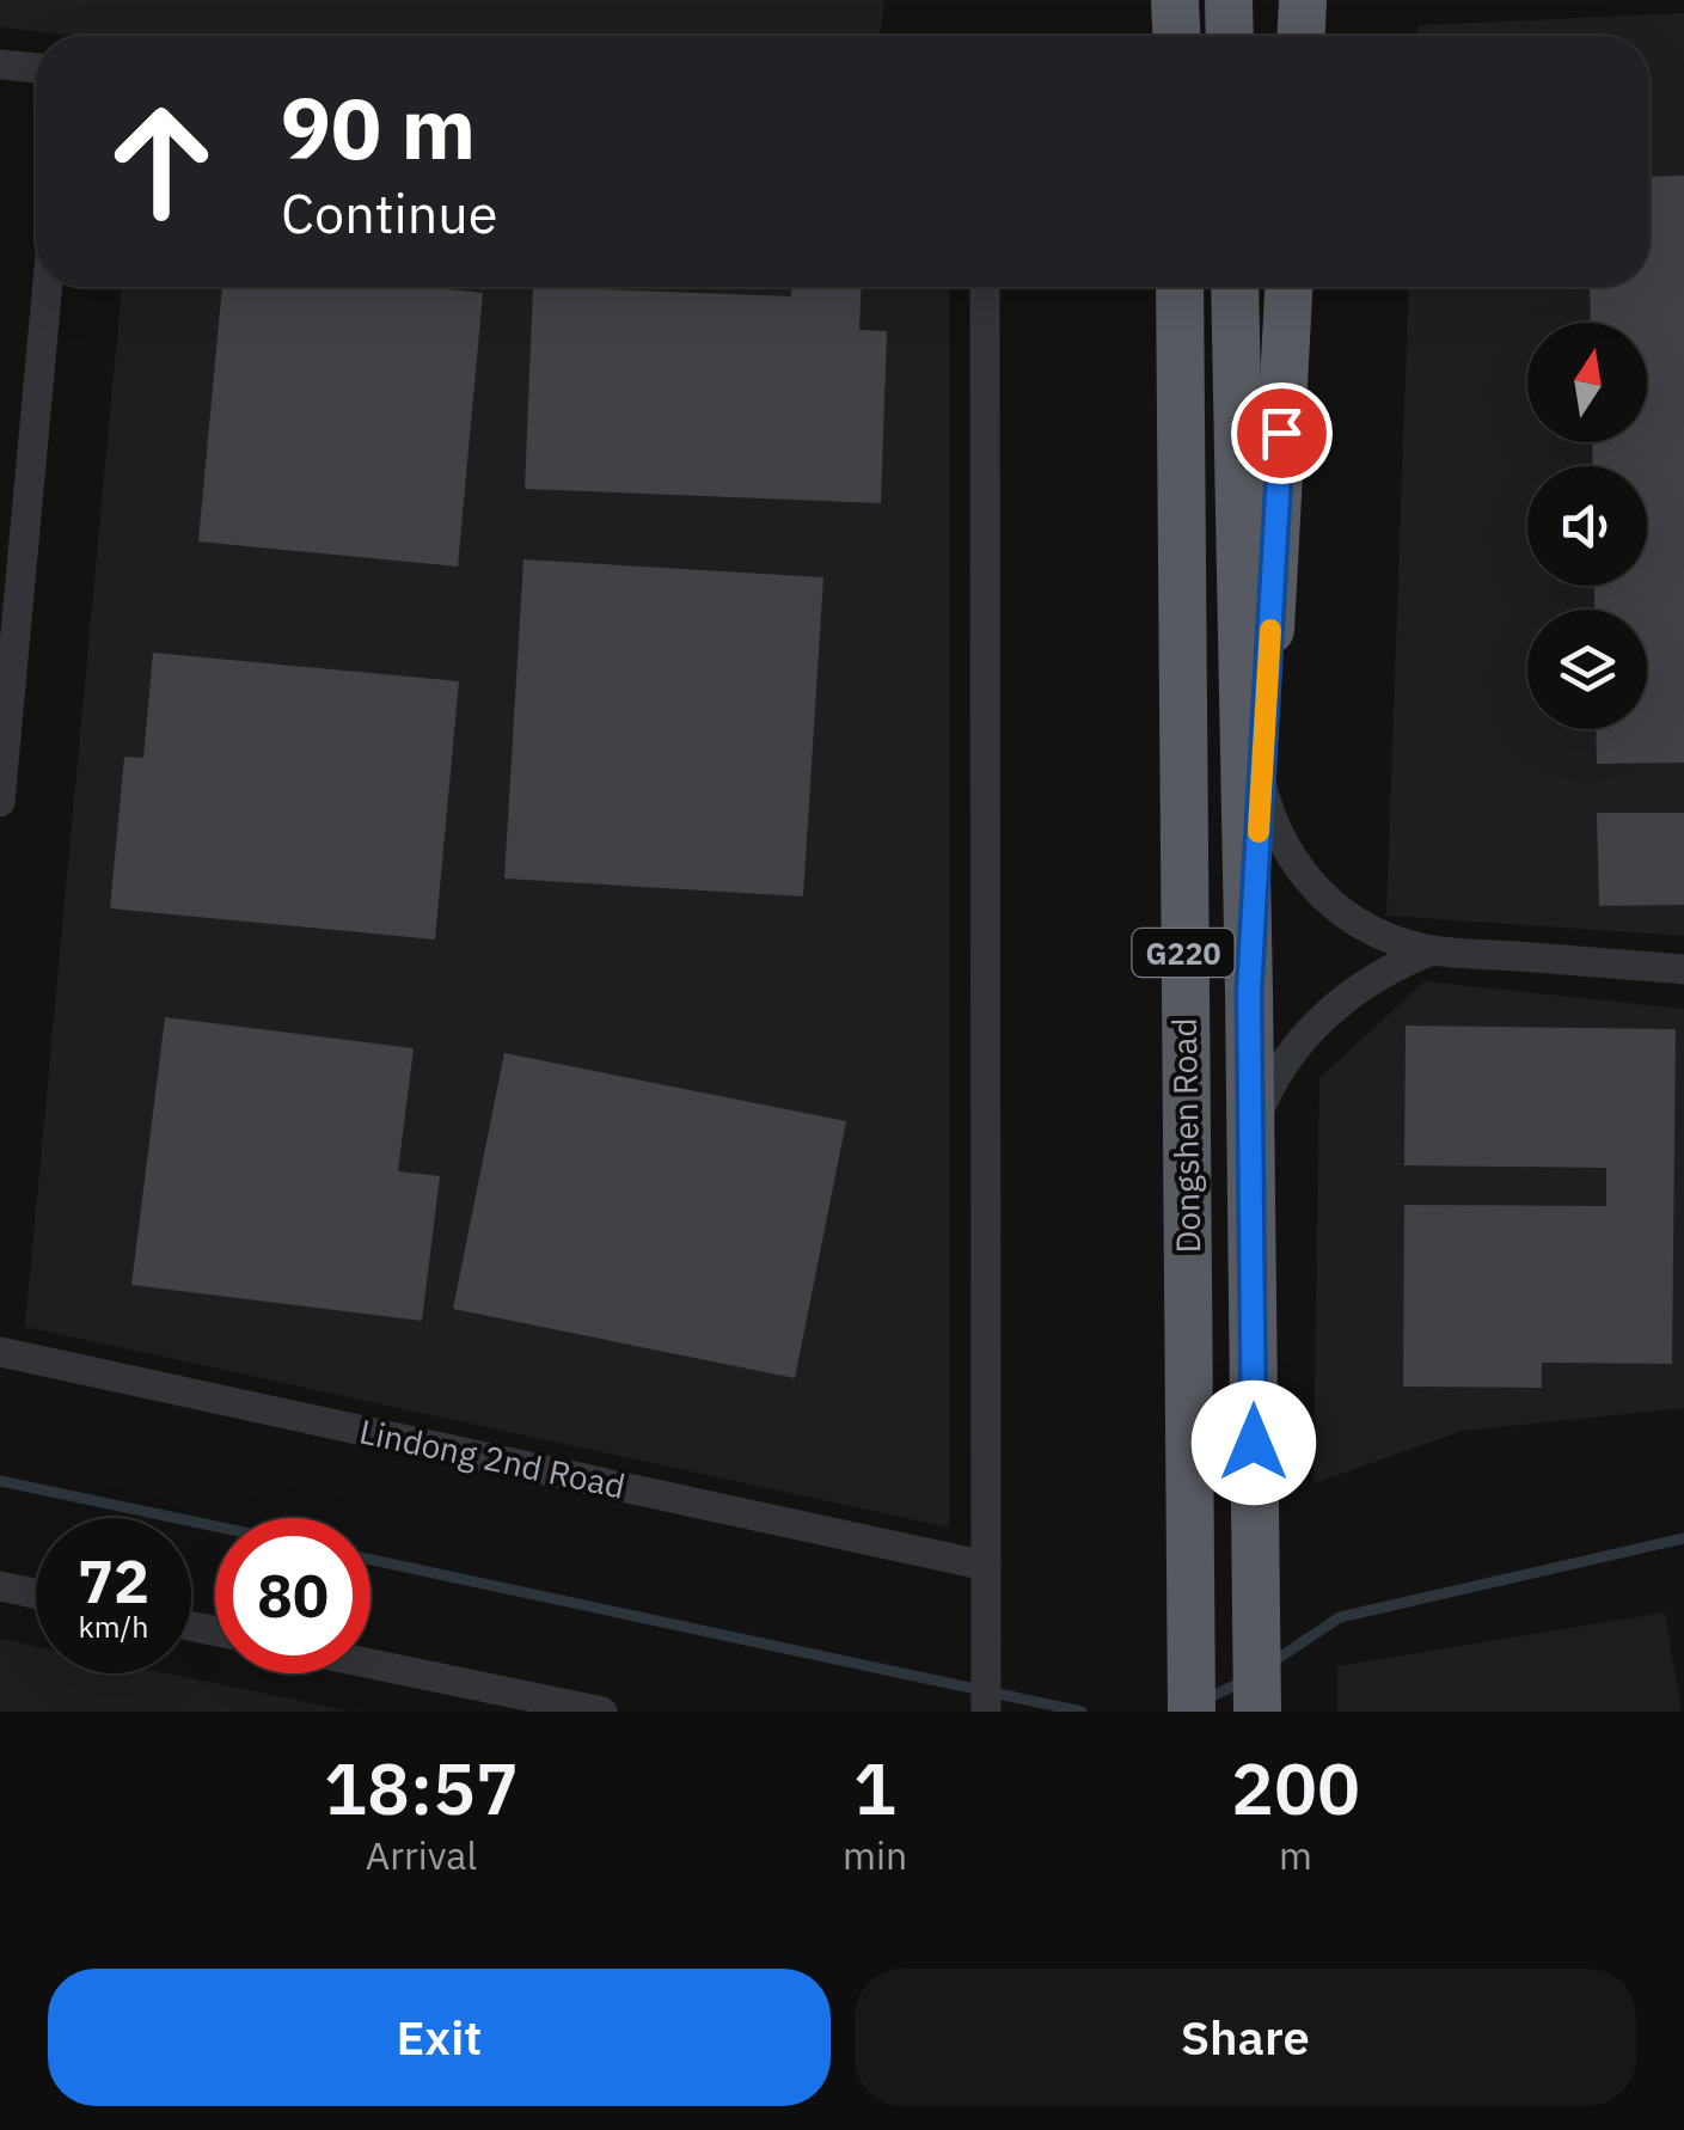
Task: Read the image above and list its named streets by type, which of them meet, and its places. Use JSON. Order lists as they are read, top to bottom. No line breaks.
{"streets":{"highway":["G220","Dongshen Road"],"street":["Lindong 2nd Road"]},"north":"top","page":{"turn":["90 m","Continue"],"speed":"72 km/h","limit":"80","eta":["18:57","Arrival","1","min","200","m"],"buttons":["Exit","Share"]}}
